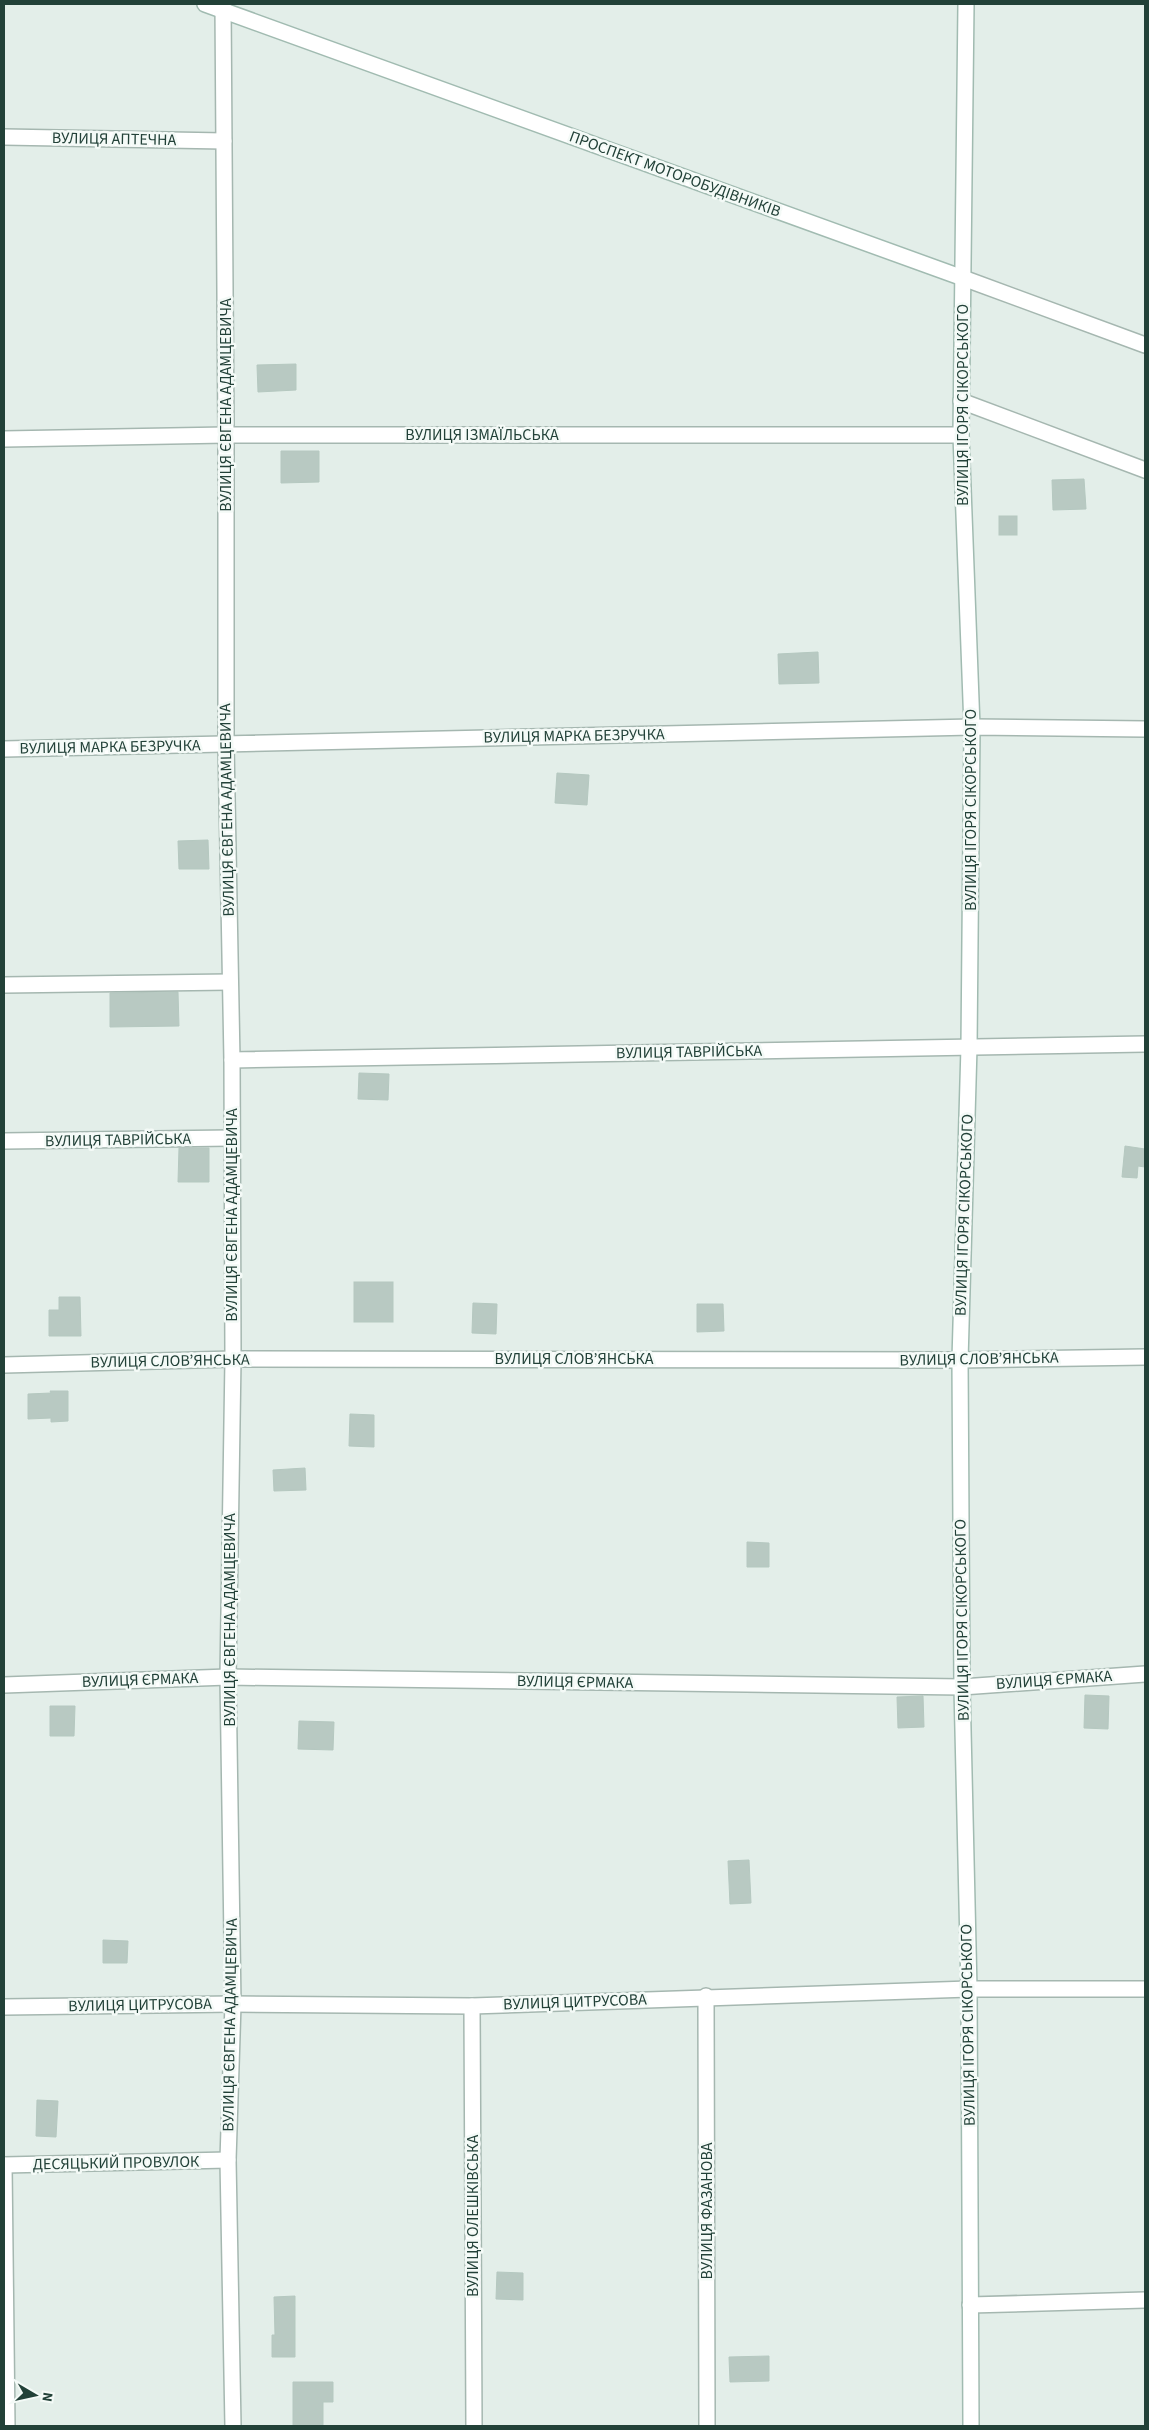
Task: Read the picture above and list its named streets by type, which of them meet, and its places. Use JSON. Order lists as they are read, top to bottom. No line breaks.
{"streets":{"street":["ВУЛИЦЯ АПТЕЧНА","ПРОСПЕКТ МОТОРОБУДІВНИКІВ","ВУЛИЦЯ ЄВГЕНА АДАМЦЕВИЧА","ВУЛИЦЯ ІГОРЯ СІКОРСЬКОГО","ВУЛИЦЯ ІЗМАЇЛЬСЬКА","ВУЛИЦЯ МАРКА БЕЗРУЧКА","ВУЛИЦЯ ТАВРІЙСЬКА","ВУЛИЦЯ СЛОВ’ЯНСЬКА","ВУЛИЦЯ ЄРМАКА","ВУЛИЦЯ ЦИТРУСОВА","ДЕСЯЦЬКИЙ ПРОВУЛОК","ВУЛИЦЯ ФАЗАНОВА","ВУЛИЦЯ ОЛЕШКІВСЬКА"]},"crossings":[["ВУЛИЦЯ АПТЕЧНА","ВУЛИЦЯ ЄВГЕНА АДАМЦЕВИЧА"],["ПРОСПЕКТ МОТОРОБУДІВНИКІВ","ВУЛИЦЯ ЄВГЕНА АДАМЦЕВИЧА"],["ПРОСПЕКТ МОТОРОБУДІВНИКІВ","ВУЛИЦЯ ІГОРЯ СІКОРСЬКОГО"],["ВУЛИЦЯ ЄВГЕНА АДАМЦЕВИЧА","ВУЛИЦЯ ІЗМАЇЛЬСЬКА"],["ВУЛИЦЯ ЄВГЕНА АДАМЦЕВИЧА","ВУЛИЦЯ МАРКА БЕЗРУЧКА"],["ВУЛИЦЯ ЄВГЕНА АДАМЦЕВИЧА","ВУЛИЦЯ ТАВРІЙСЬКА"],["ВУЛИЦЯ ЄВГЕНА АДАМЦЕВИЧА","ВУЛИЦЯ СЛОВ’ЯНСЬКА"],["ВУЛИЦЯ ЄВГЕНА АДАМЦЕВИЧА","ВУЛИЦЯ ЄРМАКА"],["ВУЛИЦЯ ЄВГЕНА АДАМЦЕВИЧА","ВУЛИЦЯ ЦИТРУСОВА"],["ВУЛИЦЯ ЄВГЕНА АДАМЦЕВИЧА","ДЕСЯЦЬКИЙ ПРОВУЛОК"],["ВУЛИЦЯ ІГОРЯ СІКОРСЬКОГО","ВУЛИЦЯ ІЗМАЇЛЬСЬКА"],["ВУЛИЦЯ ІГОРЯ СІКОРСЬКОГО","ВУЛИЦЯ МАРКА БЕЗРУЧКА"],["ВУЛИЦЯ ІГОРЯ СІКОРСЬКОГО","ВУЛИЦЯ ТАВРІЙСЬКА"],["ВУЛИЦЯ ІГОРЯ СІКОРСЬКОГО","ВУЛИЦЯ СЛОВ’ЯНСЬКА"],["ВУЛИЦЯ ІГОРЯ СІКОРСЬКОГО","ВУЛИЦЯ ЄРМАКА"],["ВУЛИЦЯ ІГОРЯ СІКОРСЬКОГО","ВУЛИЦЯ ЦИТРУСОВА"],["ВУЛИЦЯ ЦИТРУСОВА","ВУЛИЦЯ ФАЗАНОВА"],["ВУЛИЦЯ ЦИТРУСОВА","ВУЛИЦЯ ОЛЕШКІВСЬКА"]],"north":"right"}
